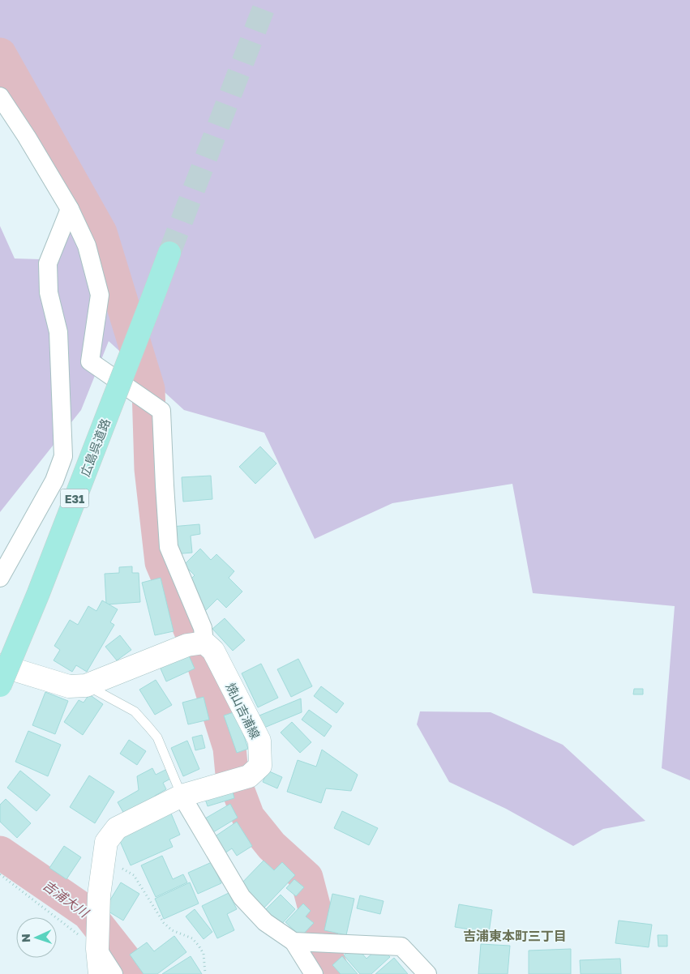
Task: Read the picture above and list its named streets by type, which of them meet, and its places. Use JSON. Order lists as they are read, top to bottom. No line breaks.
{"streets":{"highway":["広島呉道路","E31"],"main road":["焼山吉浦線"]},"districts":["吉浦東本町三丁目"],"water":["吉浦大川"],"north":"left"}
